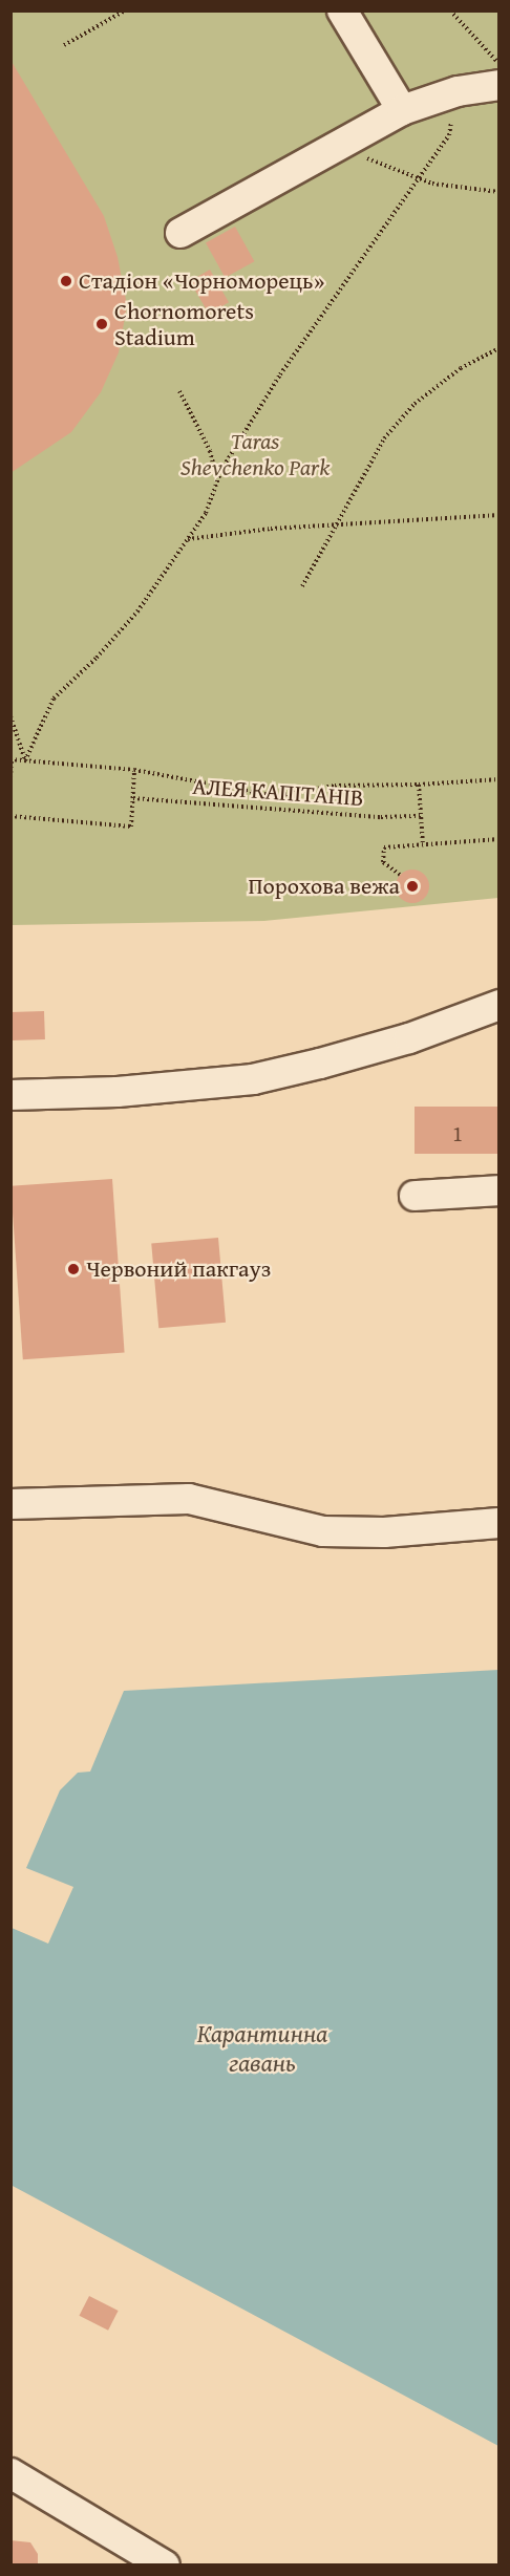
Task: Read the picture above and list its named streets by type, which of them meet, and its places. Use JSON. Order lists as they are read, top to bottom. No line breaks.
{"streets":{"path":["АЛЕЯ КАПІТАНІВ"]},"water":["Карантинна гавань"],"parks":["Taras Shevchenko Park"],"places":["Стадіон «Чорноморець»","Chornomorets Stadium","Порохова вежа","Червоний пакгауз"],"house_numbers":["1"]}
